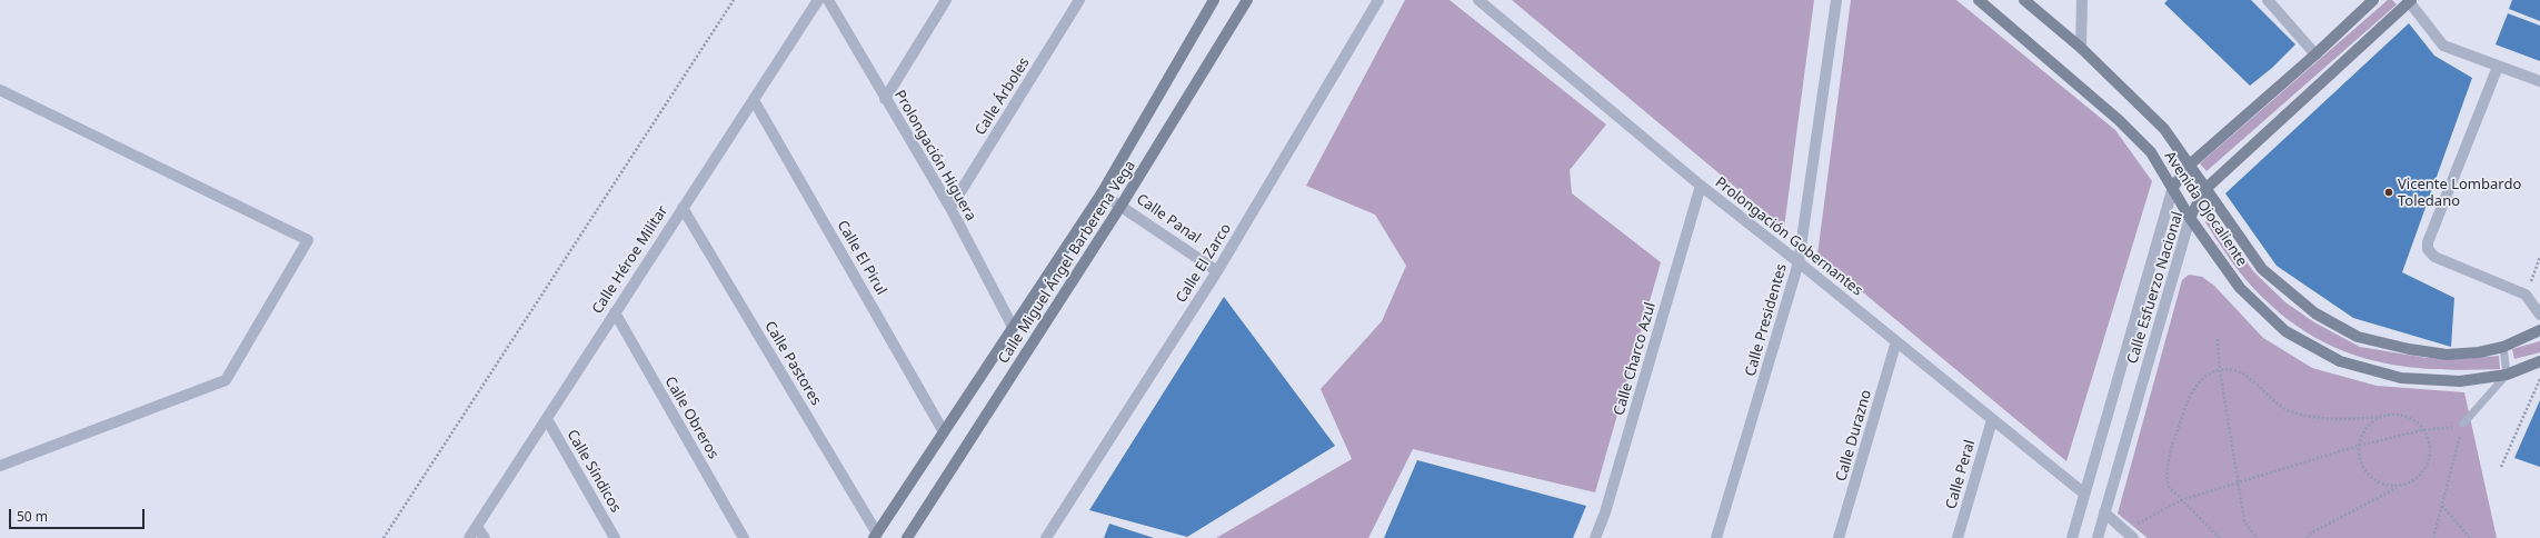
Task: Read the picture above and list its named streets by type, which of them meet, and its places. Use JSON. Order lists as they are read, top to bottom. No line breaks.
{"streets":{"street":["Calle Árboles","Prolongación Higuera","Avenida Ojocaliente","Calle Panal","Prolongación Gobernantes","Calle El Pirul","Calle Héroe Militar","Calle Miguel Ángel Barberena Vega","Calle El Zarco","Calle Esfuerzo Nacional","Calle Presidentes","Calle Charco Azul","Calle Pastores","Calle Obreros","Calle Durazno","Calle Síndicos","Calle Peral"]},"crossings":[["Calle Árboles","Prolongación Higuera"],["Prolongación Higuera","Calle Miguel Ángel Barberena Vega"],["Avenida Ojocaliente","Calle Esfuerzo Nacional"],["Calle Panal","Calle Miguel Ángel Barberena Vega"],["Calle Panal","Calle El Zarco"],["Prolongación Gobernantes","Calle Esfuerzo Nacional"],["Prolongación Gobernantes","Calle Presidentes"],["Prolongación Gobernantes","Calle Charco Azul"],["Prolongación Gobernantes","Calle Durazno"],["Prolongación Gobernantes","Calle Peral"],["Calle El Pirul","Calle Héroe Militar"],["Calle El Pirul","Calle Miguel Ángel Barberena Vega"],["Calle Héroe Militar","Calle Pastores"],["Calle Héroe Militar","Calle Obreros"],["Calle Héroe Militar","Calle Síndicos"],["Calle Miguel Ángel Barberena Vega","Calle Pastores"]],"places":["Vicente Lombardo Toledano"],"scale_bar":"50 m"}
